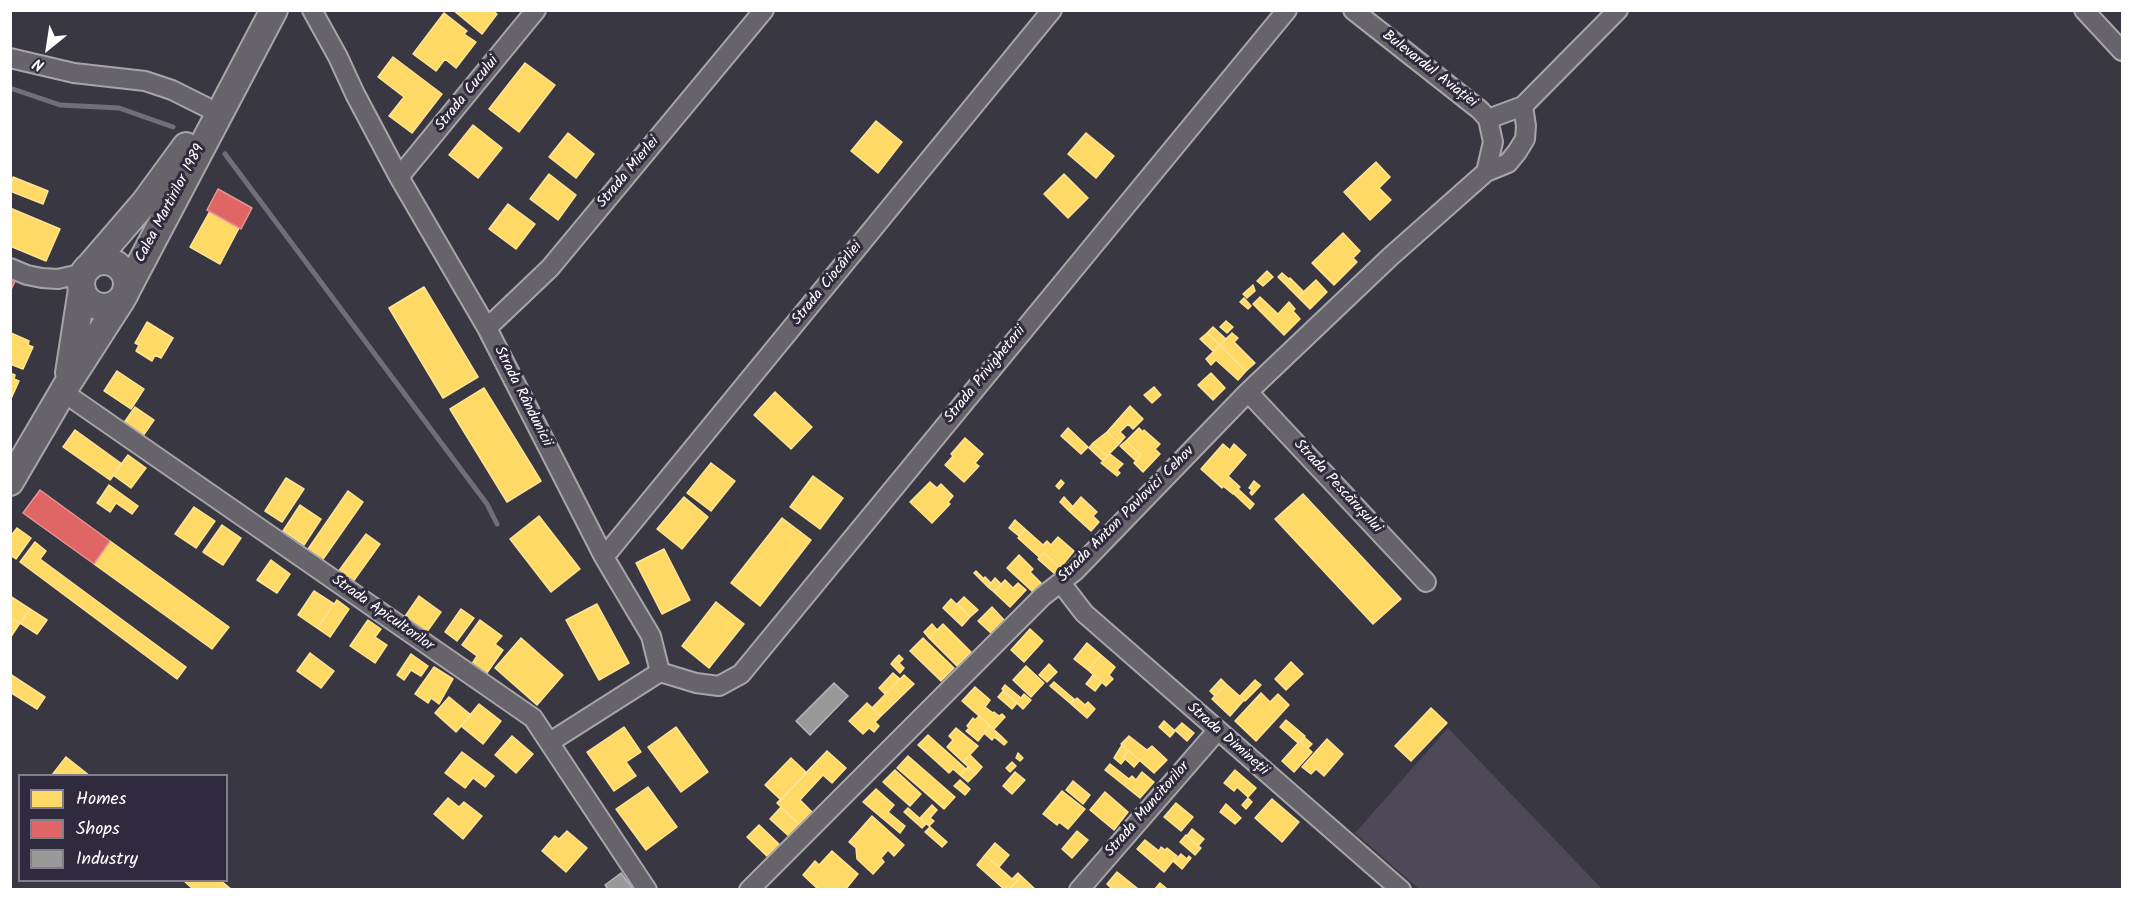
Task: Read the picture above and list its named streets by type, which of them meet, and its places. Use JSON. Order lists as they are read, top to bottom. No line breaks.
{"streets":{"main road":["Calea Martirilor 1989"],"street":["Bulevardul Aviației","Strada Cucului","Strada Mierlei","Strada Ciocârliei","Strada Privighetorii","Strada Rândunicii","Strada Pescărușului","Strada Anton Pavlovici Cehov","Strada Apicultorilor","Strada Dimineții","Strada Muncitorilor"]},"crossings":[["Bulevardul Aviației","Strada Anton Pavlovici Cehov"],["Strada Cucului","Strada Rândunicii"],["Strada Mierlei","Strada Rândunicii"],["Calea Martirilor 1989","Strada Apicultorilor"],["Strada Ciocârliei","Strada Rândunicii"],["Strada Privighetorii","Strada Rândunicii"],["Strada Pescărușului","Strada Anton Pavlovici Cehov"],["Strada Anton Pavlovici Cehov","Strada Dimineții"],["Strada Dimineții","Strada Muncitorilor"]],"legend":["Homes","Shops","Industry"],"north":"bottom left"}
